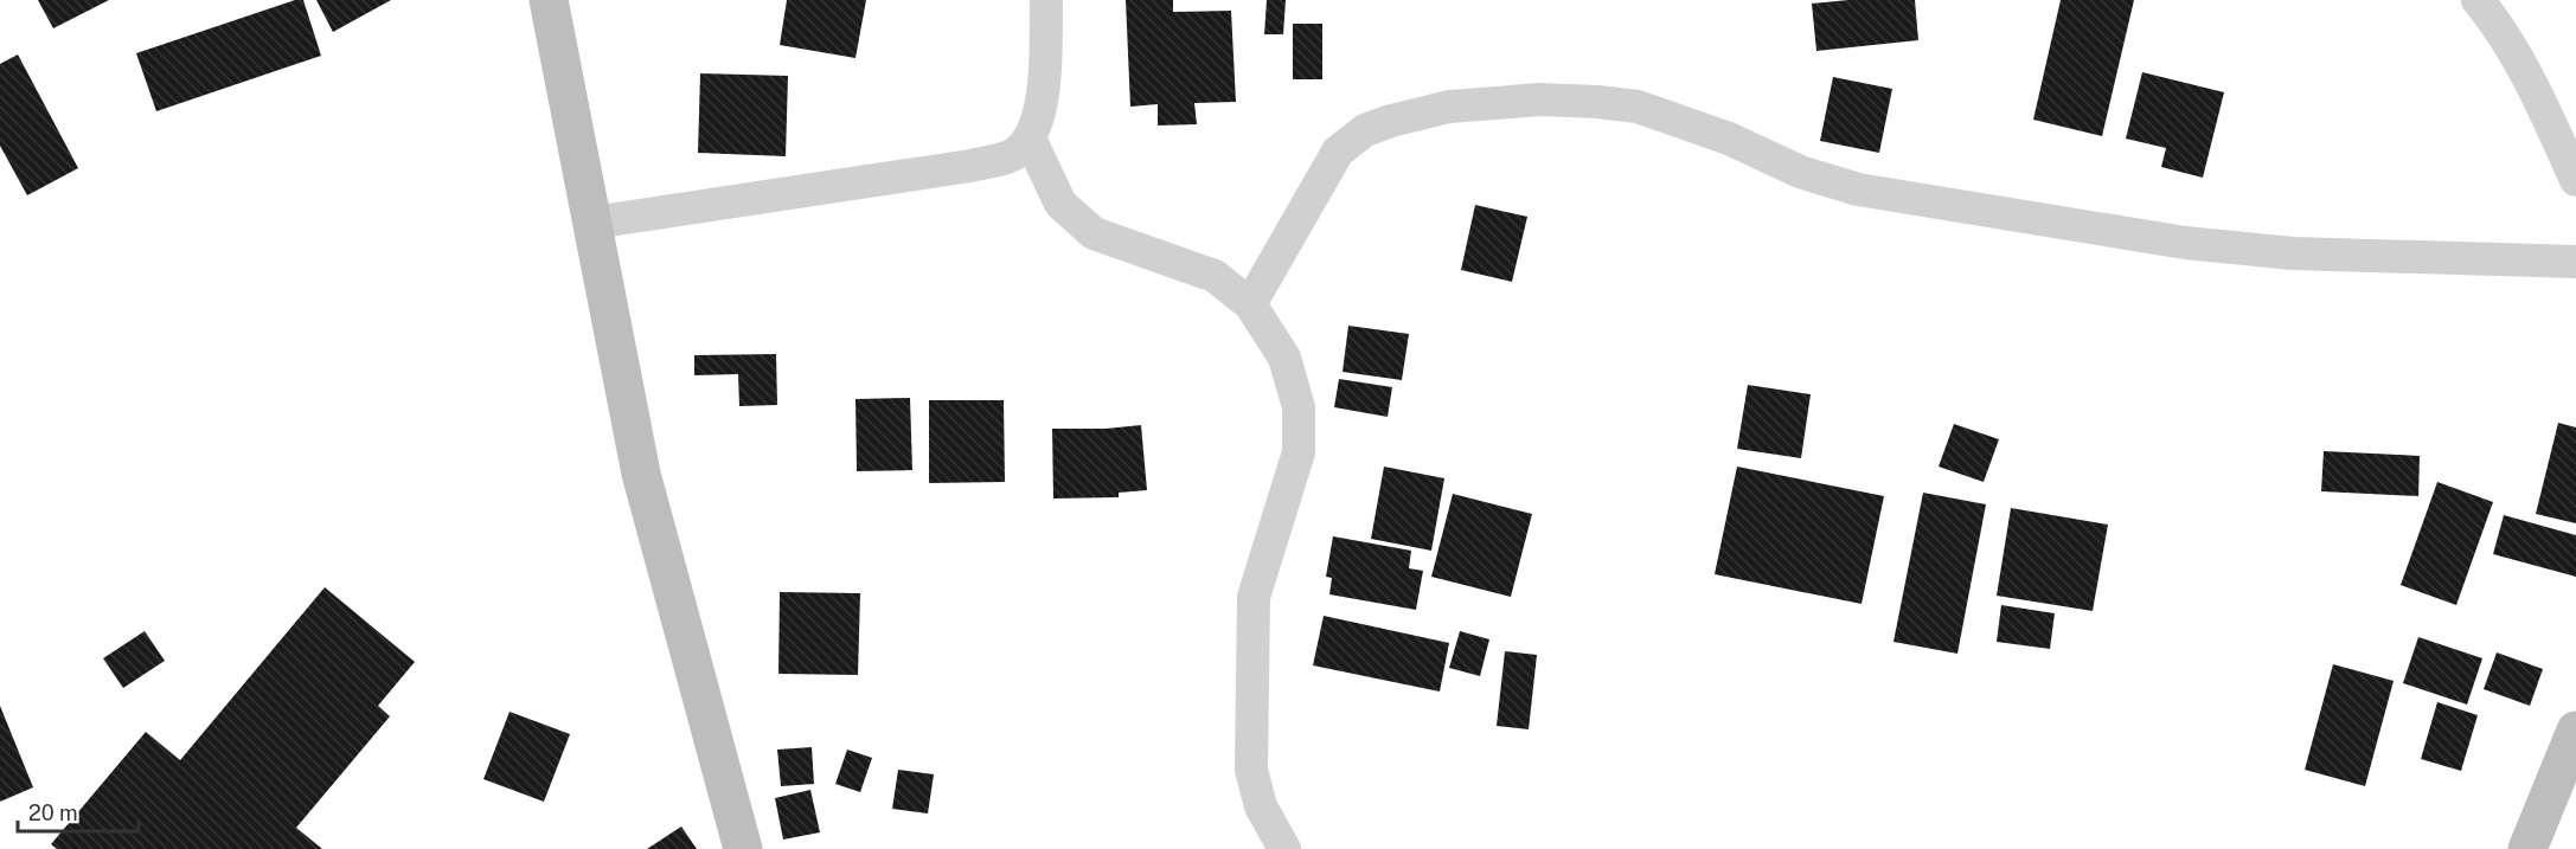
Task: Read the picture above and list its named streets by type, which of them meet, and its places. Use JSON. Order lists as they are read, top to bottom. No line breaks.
{"scale_bar":"20 m"}
